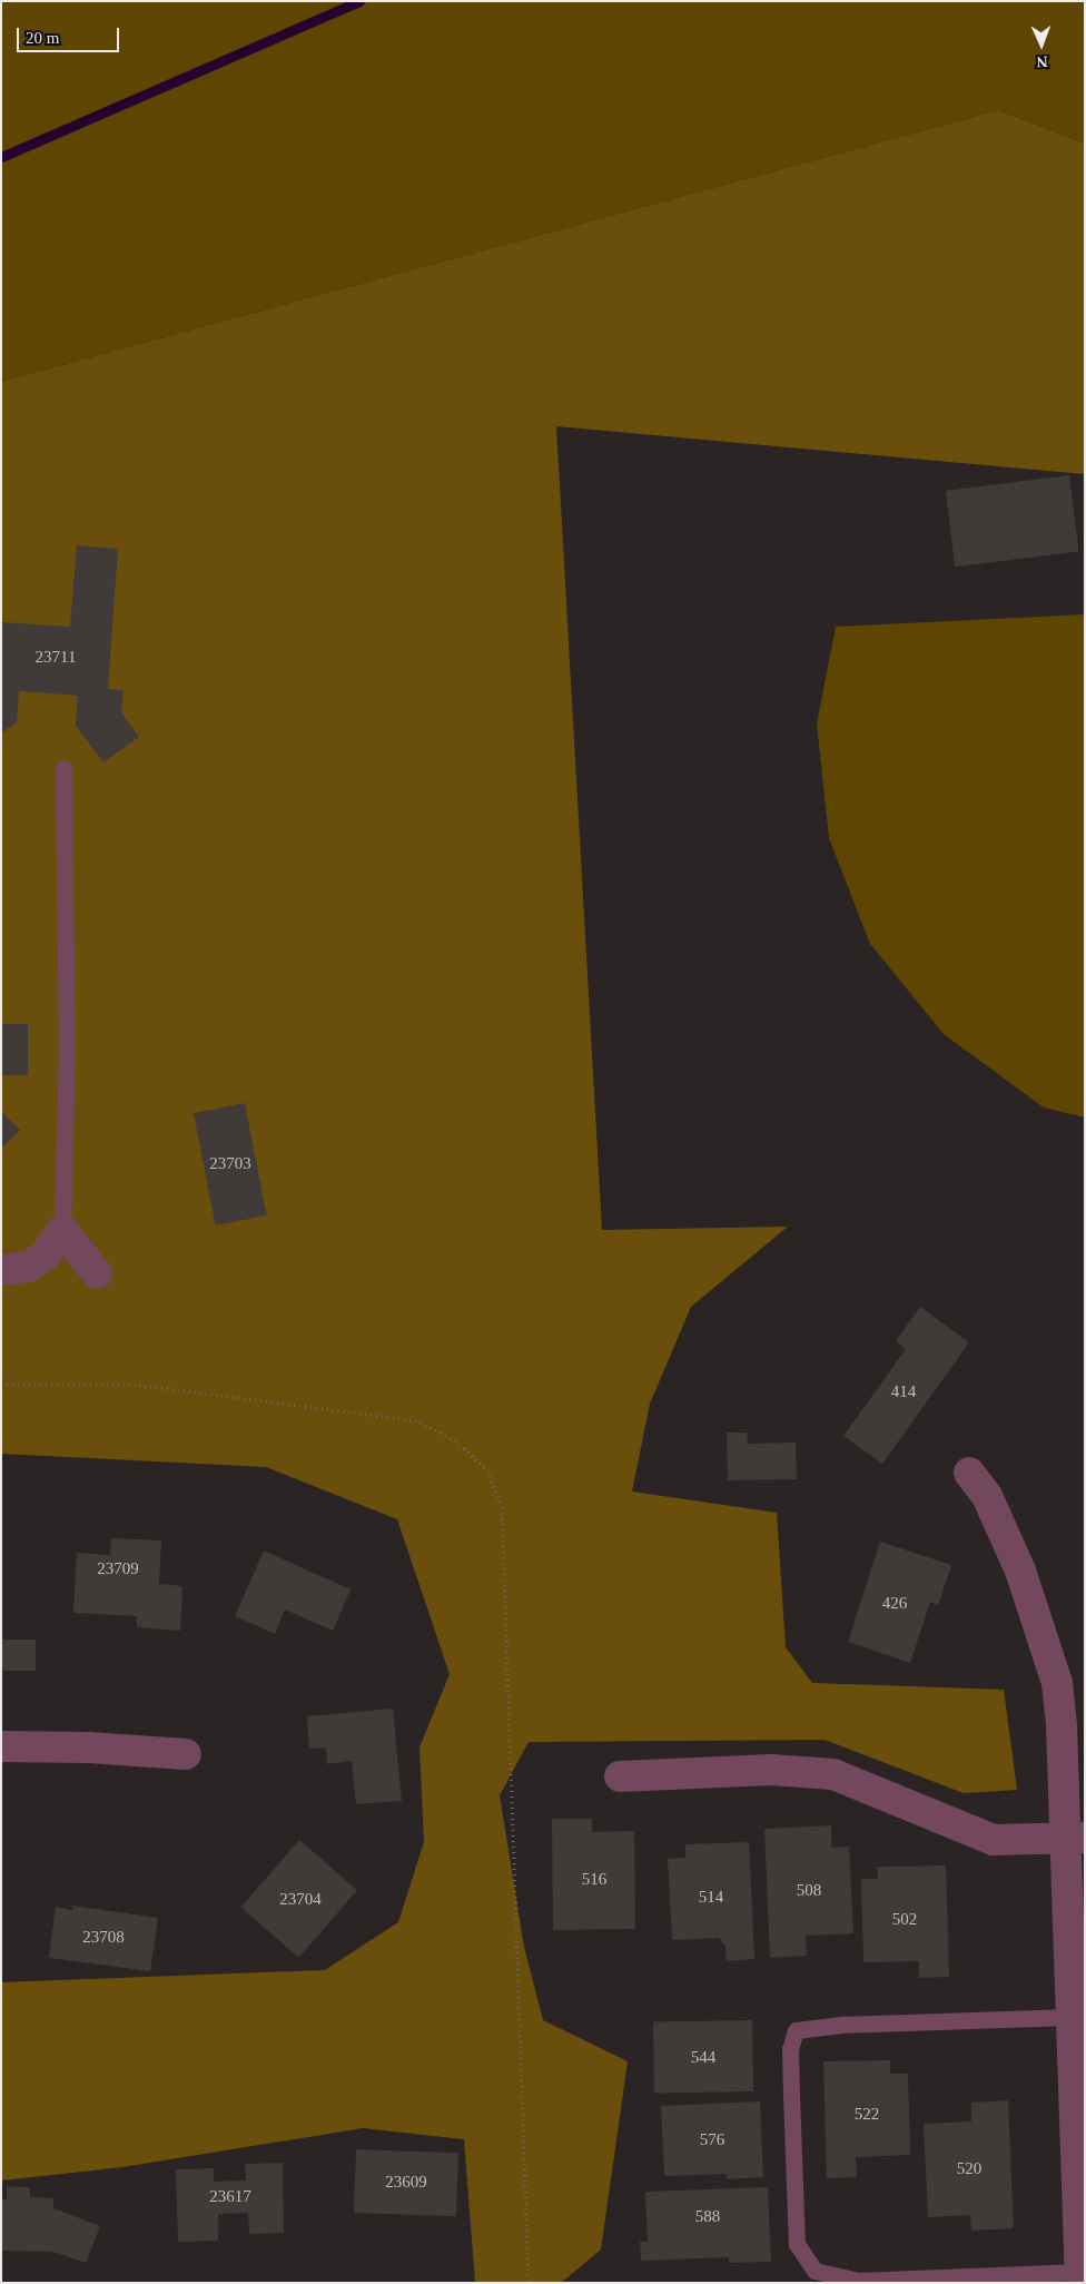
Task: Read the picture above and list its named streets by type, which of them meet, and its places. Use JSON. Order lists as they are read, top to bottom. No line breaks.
{"house_numbers":["23711","23703","414","23709","426","516","508","514","23704","502","23708","544","522","576","520","23609","23617","588"],"scale_bar":"20 m","north":"bottom"}
